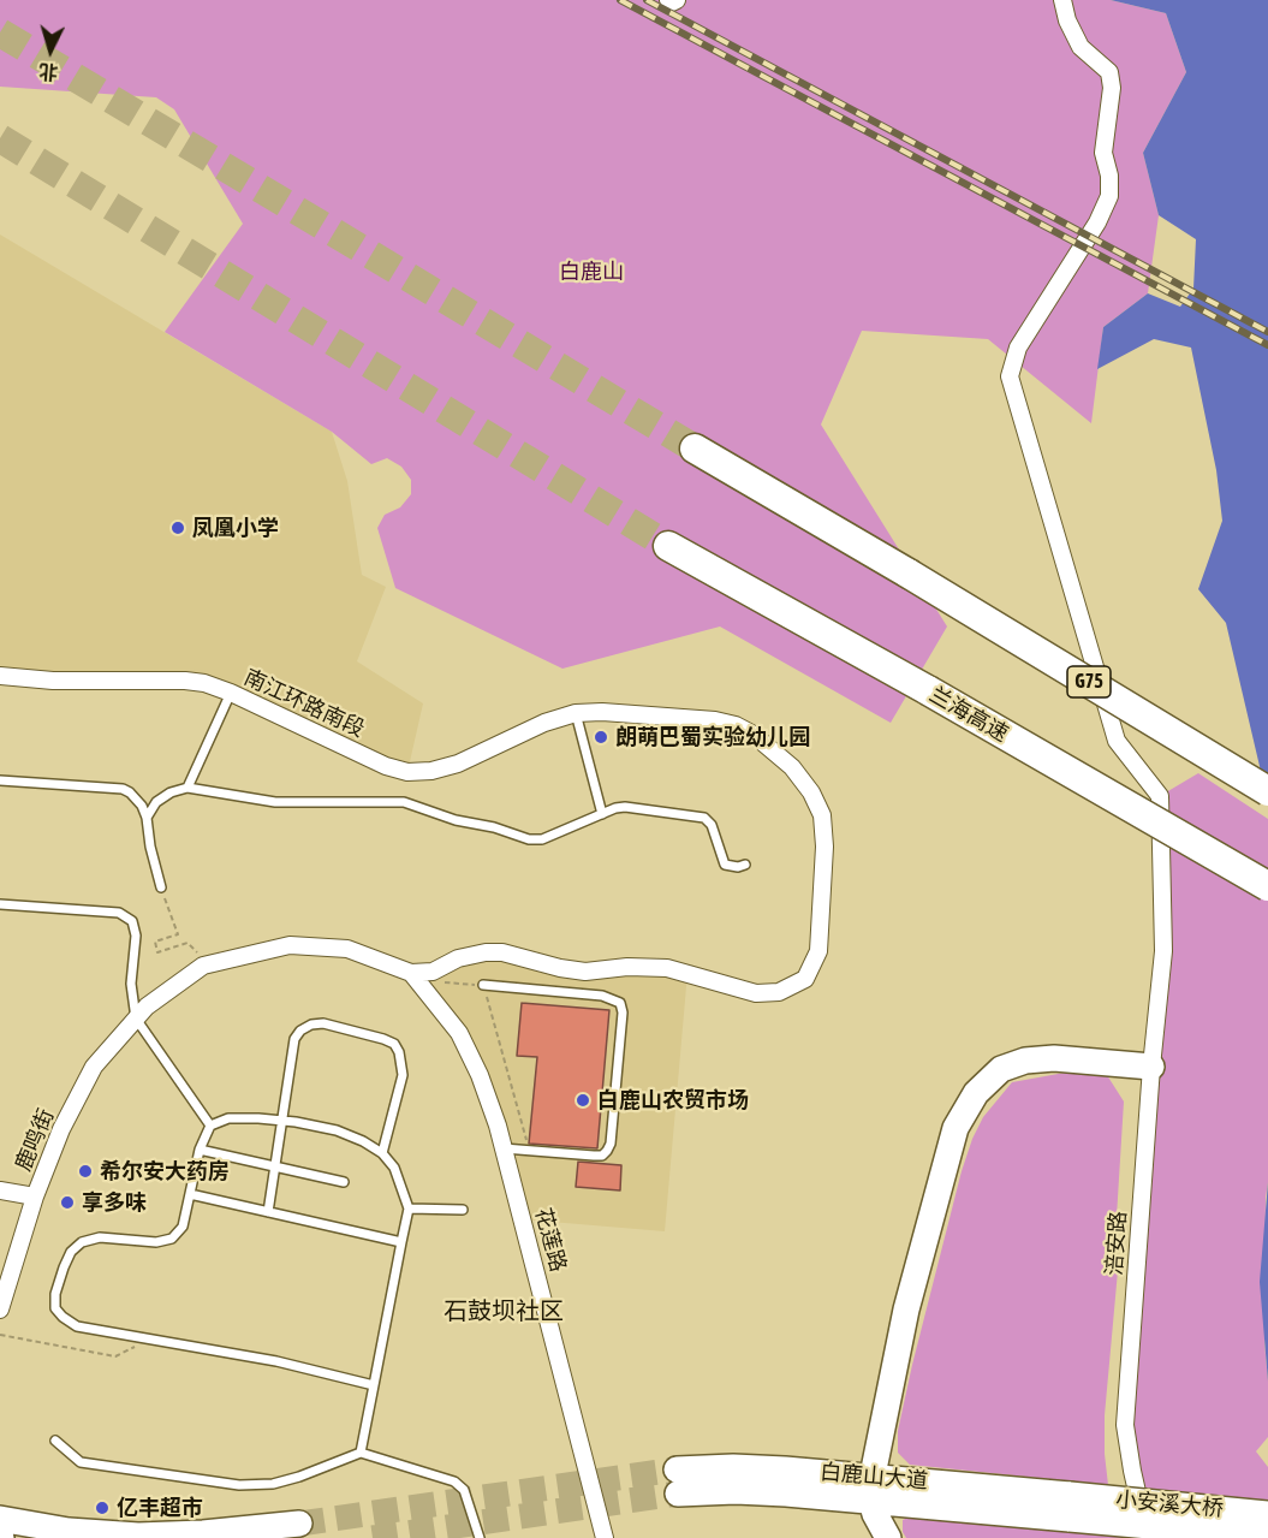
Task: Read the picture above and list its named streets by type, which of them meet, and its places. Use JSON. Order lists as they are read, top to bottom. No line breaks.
{"streets":{"highway":["G75","兰海高速"],"main road":["白鹿山大道","小安溪大桥"],"street":["南江环路南段","鹿鸣街","花莲路","涪安路"]},"crossings":[["南江环路南段","花莲路"],["白鹿山大道","小安溪大桥"]],"districts":["石鼓坝社区"],"parks":["白鹿山"],"places":["凤凰小学","朗萌巴蜀实验幼儿园","白鹿山农贸市场","希尔安大药房","享多味","亿丰超市"],"north":"bottom"}
